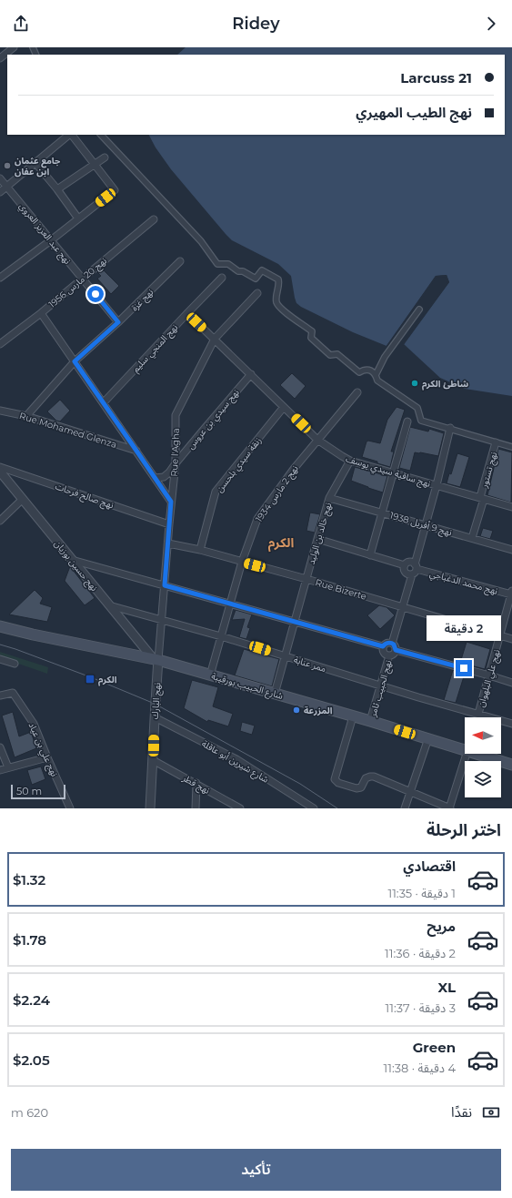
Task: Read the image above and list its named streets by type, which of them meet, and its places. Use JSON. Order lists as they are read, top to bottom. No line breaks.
{"streets":{"main road":["شارع الحبيب بورقيبة"],"street":["نهج عبد العزيز العروي","نهج 20 مارس 1956","نهج غزة","نهج المنجي سليم","نهج سيدي بن عروس","Rue Mohamed Glenza","Rue l'Agha","زنقة سيدي بلحسن","نهج تستور","نهج ساقية سيدي يوسف","نهج 2 مارس 1934","نهج صالح فرحات","نهج 9 أفريل 1938","نهج خالد بن الوليد","نهج حسين بوزيان","نهج محمد الدغباجي","Rue Bizerte","ممر عنابة","نهج علي البلهوان","نهج الحبيب ثامر","نهج البارك","نهج علي بن عياد","شارع شيرين أبو عاقلة","نهج قطر"]},"crossings":[["نهج عبد العزيز العروي","نهج 20 مارس 1956"],["نهج عبد العزيز العروي","نهج غزة"],["نهج غزة","Rue Mohamed Glenza"],["نهج المنجي سليم","نهج ساقية سيدي يوسف"],["نهج سيدي بن عروس","Rue l'Agha"],["نهج سيدي بن عروس","نهج ساقية سيدي يوسف"],["Rue l'Agha","نهج ساقية سيدي يوسف"],["Rue l'Agha","نهج صالح فرحات"],["Rue l'Agha","نهج حسين بوزيان"],["Rue l'Agha","Rue Bizerte"],["Rue l'Agha","ممر عنابة"],["Rue l'Agha","شارع الحبيب بورقيبة"],["Rue l'Agha","نهج البارك"],["زنقة سيدي بلحسن","نهج ساقية سيدي يوسف"],["زنقة سيدي بلحسن","Rue Bizerte"],["نهج تستور","نهج ساقية سيدي يوسف"],["نهج تستور","نهج 9 أفريل 1938"],["نهج ساقية سيدي يوسف","نهج 2 مارس 1934"],["نهج ساقية سيدي يوسف","نهج خالد بن الوليد"],["نهج 2 مارس 1934","Rue Bizerte"],["نهج 2 مارس 1934","ممر عنابة"],["نهج 2 مارس 1934","شارع الحبيب بورقيبة"],["نهج 9 أفريل 1938","نهج خالد بن الوليد"],["نهج خالد بن الوليد","Rue Bizerte"],["نهج خالد بن الوليد","ممر عنابة"],["نهج خالد بن الوليد","شارع الحبيب بورقيبة"],["نهج حسين بوزيان","ممر عنابة"],["نهج حسين بوزيان","شارع الحبيب بورقيبة"],["نهج حسين بوزيان","نهج البارك"],["نهج محمد الدغباجي","نهج علي البلهوان"],["Rue Bizerte","نهج علي البلهوان"],["ممر عنابة","نهج علي البلهوان"],["ممر عنابة","نهج الحبيب ثامر"],["شارع الحبيب بورقيبة","نهج الحبيب ثامر"],["شارع الحبيب بورقيبة","نهج البارك"],["نهج البارك","شارع شيرين أبو عاقلة"],["نهج البارك","نهج قطر"]],"districts":["الكرم"],"places":{"other":["جامع عثمان ابن عفان","شاطئ الکرم","المزرعة"],"transit":["الكرم"]},"scale_bar":"50 m","north":"left","page":{"header":"Ridey","banner":["Larcuss 21","نهج الطيب المهيري"],"bubble":"2 دقيقة","scale":"50 m","heading":"اختر الرحلة","list":[{"name":"اقتصادي","note":"1 دقيقة · 11:35","value":"$1.32"},{"name":"مريح","note":"2 دقيقة · 11:36","value":"$1.78"},{"name":"XL","note":"3 دقيقة · 11:37","value":"$2.24"},{"name":"Green","note":"4 دقيقة · 11:38","value":"$2.05"}],"pay":["نقدًا","620 m"],"buttons":"تأكيد"}}
